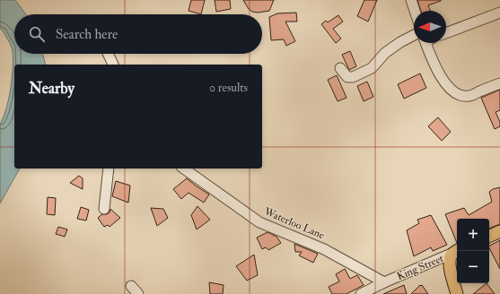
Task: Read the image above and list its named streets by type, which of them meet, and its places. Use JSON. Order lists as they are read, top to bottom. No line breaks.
{"streets":{"street":["Waterloo Lane","King Street"]},"crossings":[["Waterloo Lane","King Street"]],"north":"left","page":{"search":"Search here","heading":["Nearby","0 results"],"map_buttons":["+","−"]}}
